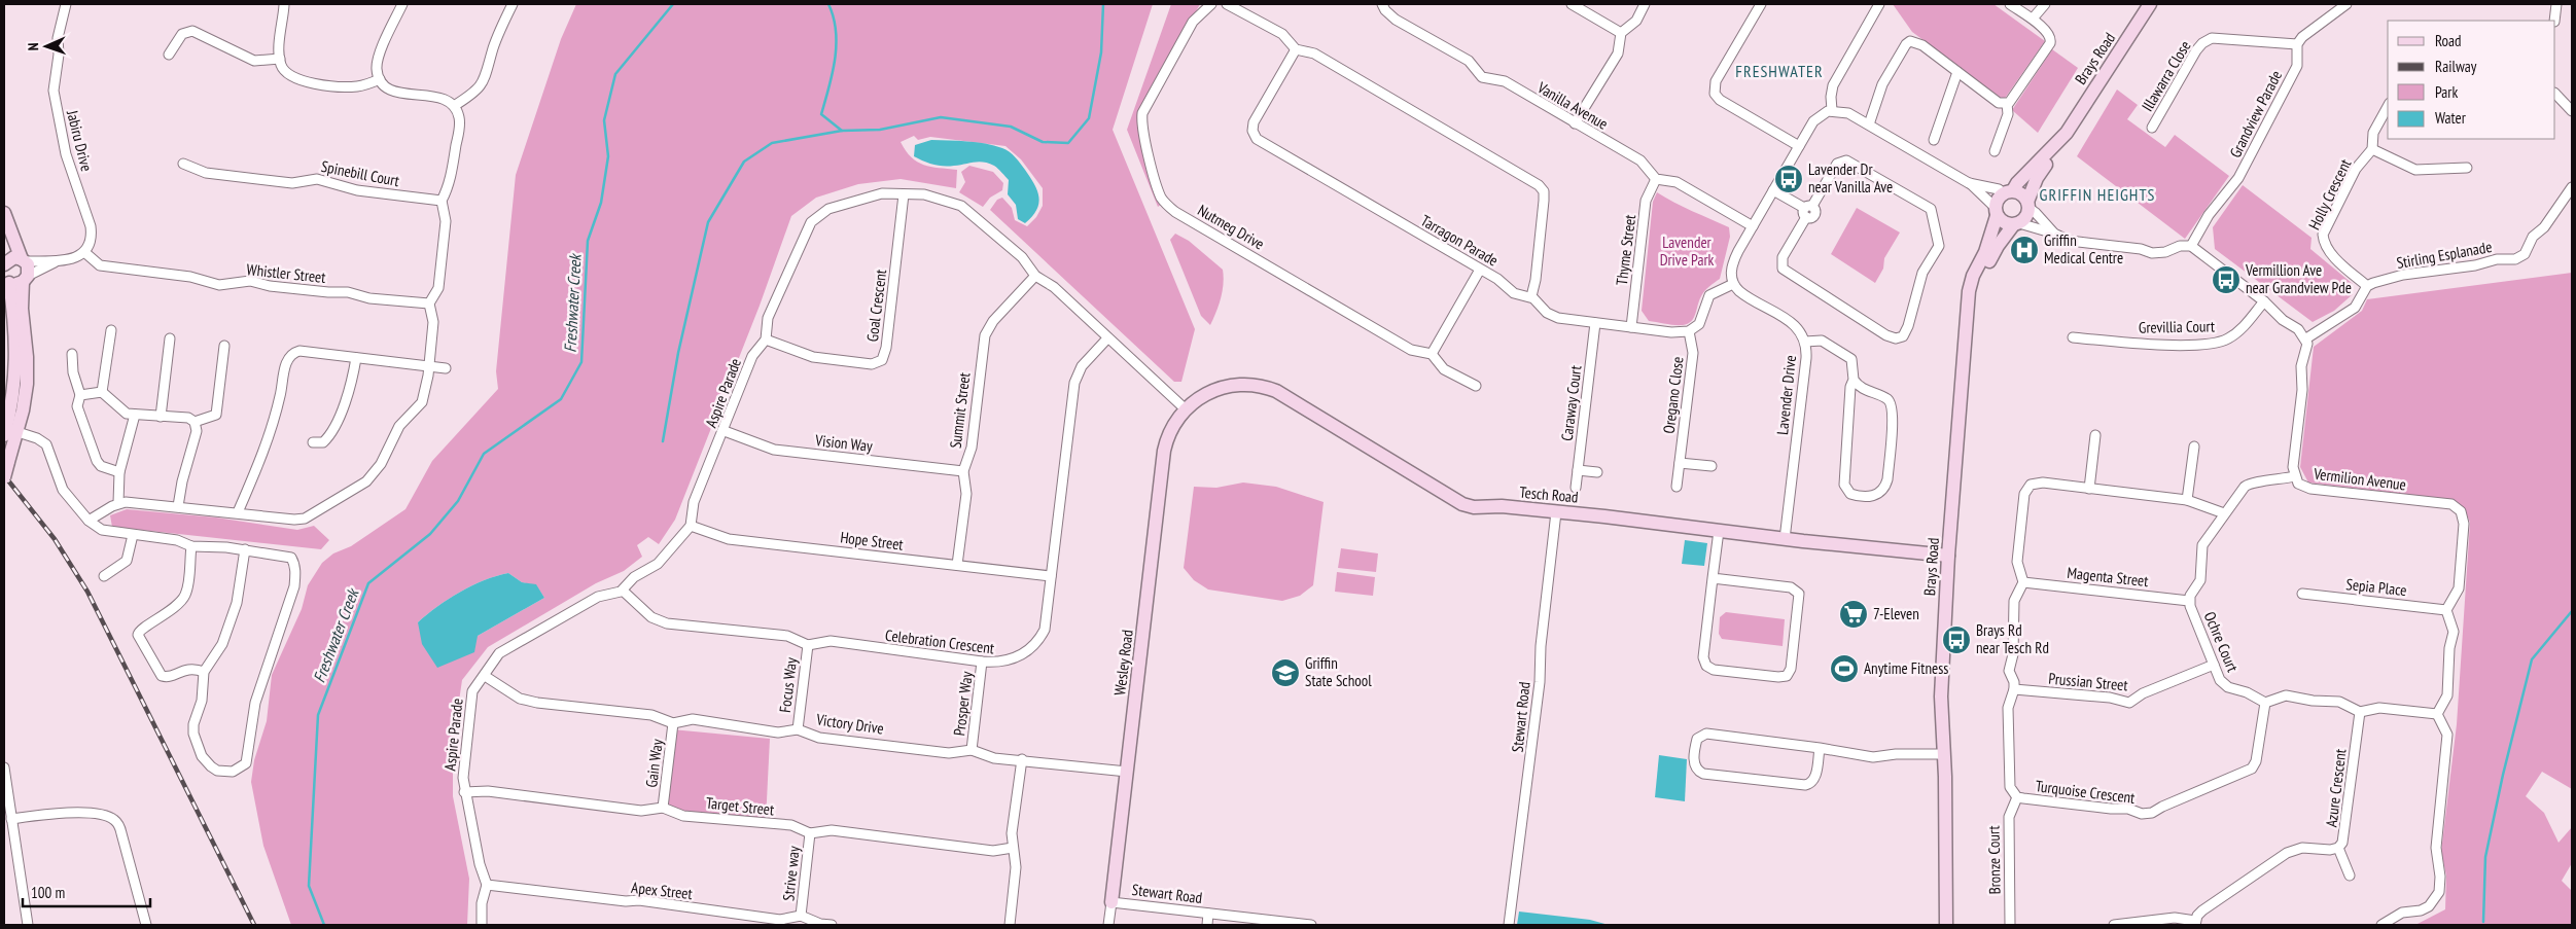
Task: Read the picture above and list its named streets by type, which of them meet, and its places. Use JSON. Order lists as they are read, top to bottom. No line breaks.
{"streets":{"main road":["Brays Road","Tesch Road","Wesley Road"],"street":["Illawarra Close","Vanilla Avenue","Grandview Parade","Jabiru Drive","Spinebill Court","Holly Crescent","Nutmeg Drive","Tarragon Parade","Thyme Street","Stirling Esplanade","Whistler Street","Goal Crescent","Grevillia Court","Aspire Parade","Oregano Close","Lavender Drive","Caraway Court","Summit Street","Vision Way","Vermilion Avenue","Hope Street","Magenta Street","Sepia Place","Celebration Crescent","Ochre Court","Prussian Street","Focus Way","Prosper Way","Stewart Road","Victory Drive","Gain Way","Azure Crescent","Turquoise Crescent","Target Street","Bronze Court","Strive way","Apex Street"]},"crossings":[["Brays Road","Tesch Road"],["Illawarra Close","Grandview Parade"],["Vanilla Avenue","Thyme Street"],["Jabiru Drive","Whistler Street"],["Holly Crescent","Stirling Esplanade"],["Tarragon Parade","Thyme Street"],["Tarragon Parade","Oregano Close"],["Tarragon Parade","Caraway Court"],["Goal Crescent","Aspire Parade"],["Aspire Parade","Summit Street"],["Aspire Parade","Vision Way"],["Aspire Parade","Tesch Road"],["Aspire Parade","Hope Street"],["Aspire Parade","Celebration Crescent"],["Aspire Parade","Wesley Road"],["Aspire Parade","Victory Drive"],["Aspire Parade","Target Street"],["Aspire Parade","Apex Street"],["Lavender Drive","Tesch Road"],["Summit Street","Vision Way"],["Summit Street","Hope Street"],["Vermilion Avenue","Sepia Place"],["Vermilion Avenue","Ochre Court"],["Tesch Road","Wesley Road"],["Tesch Road","Stewart Road"],["Hope Street","Celebration Crescent"],["Magenta Street","Ochre Court"],["Magenta Street","Turquoise Crescent"],["Celebration Crescent","Focus Way"],["Celebration Crescent","Prosper Way"],["Ochre Court","Prussian Street"],["Ochre Court","Turquoise Crescent"],["Wesley Road","Stewart Road"],["Wesley Road","Victory Drive"],["Prussian Street","Turquoise Crescent"],["Focus Way","Victory Drive"],["Prosper Way","Victory Drive"],["Victory Drive","Gain Way"],["Gain Way","Target Street"],["Turquoise Crescent","Bronze Court"],["Target Street","Strive way"],["Strive way","Apex Street"]],"districts":["FRESHWATER","GRIFFIN HEIGHTS"],"water":["Freshwater Creek"],"parks":["Lavender Drive Park"],"places":{"bus stop":["Lavender Dr near Vanilla Ave","Vermillion Ave near Grandview Pde","Brays Rd near Tesch Rd"],"hospital":["Griffin Medical Centre"],"supermarket":["7-Eleven"],"sports":["Anytime Fitness"],"school or university":["Griffin State School"]},"legend":["Road","Railway","Park","Water"],"scale_bar":"100 m","north":"left"}
